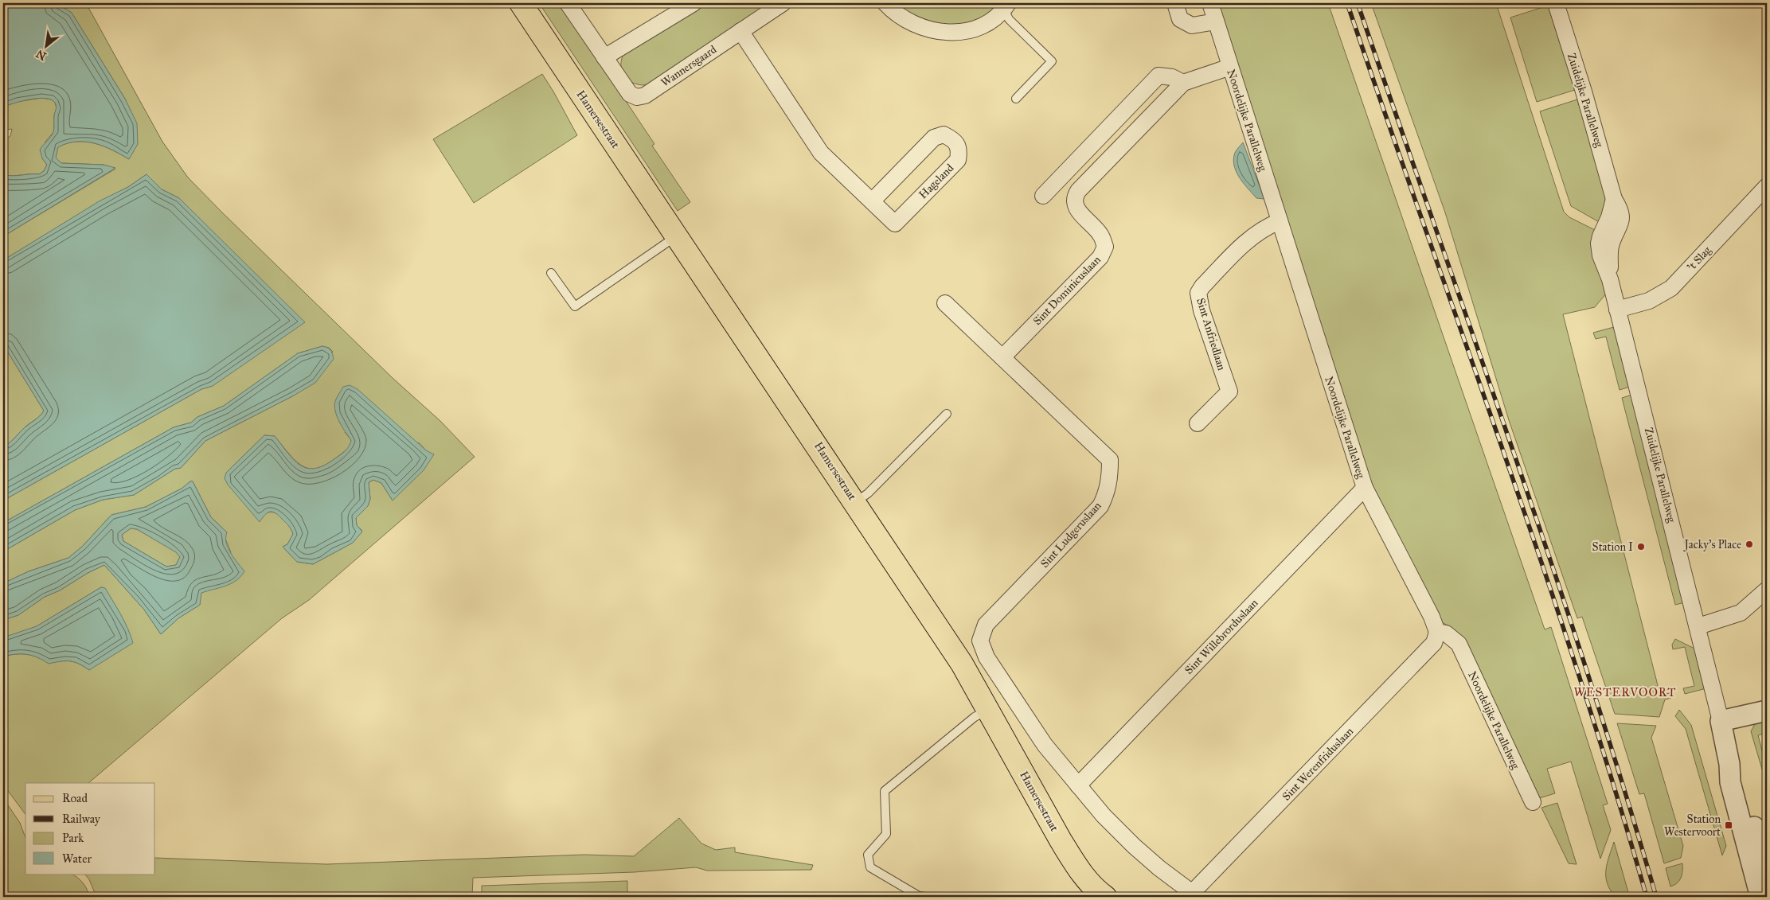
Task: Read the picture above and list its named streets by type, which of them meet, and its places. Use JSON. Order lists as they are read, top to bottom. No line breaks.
{"streets":{"main road":["Hamersestraat"],"street":["Wannersgaard","Zuidelijke Parallelweg","Noordelijke Parallelweg","Hageland","'t Slag","Sint Dominicuslaan","Sint Anfriedlaan","Sint Ludgeruslaan","Sint Willebrorduslaan","Sint Werenfriduslaan"]},"crossings":[["Wannersgaard","Hageland"],["Zuidelijke Parallelweg","'t Slag"],["Noordelijke Parallelweg","Sint Anfriedlaan"],["Noordelijke Parallelweg","Sint Willebrorduslaan"],["Noordelijke Parallelweg","Sint Werenfriduslaan"],["Sint Dominicuslaan","Sint Ludgeruslaan"],["Sint Ludgeruslaan","Sint Willebrorduslaan"]],"districts":["WESTERVOORT"],"places":{"other":["Jacky's Place","Station I"],"transit":["Station Westervoort"]},"legend":["Road","Railway","Park","Water"],"north":"bottom left"}
